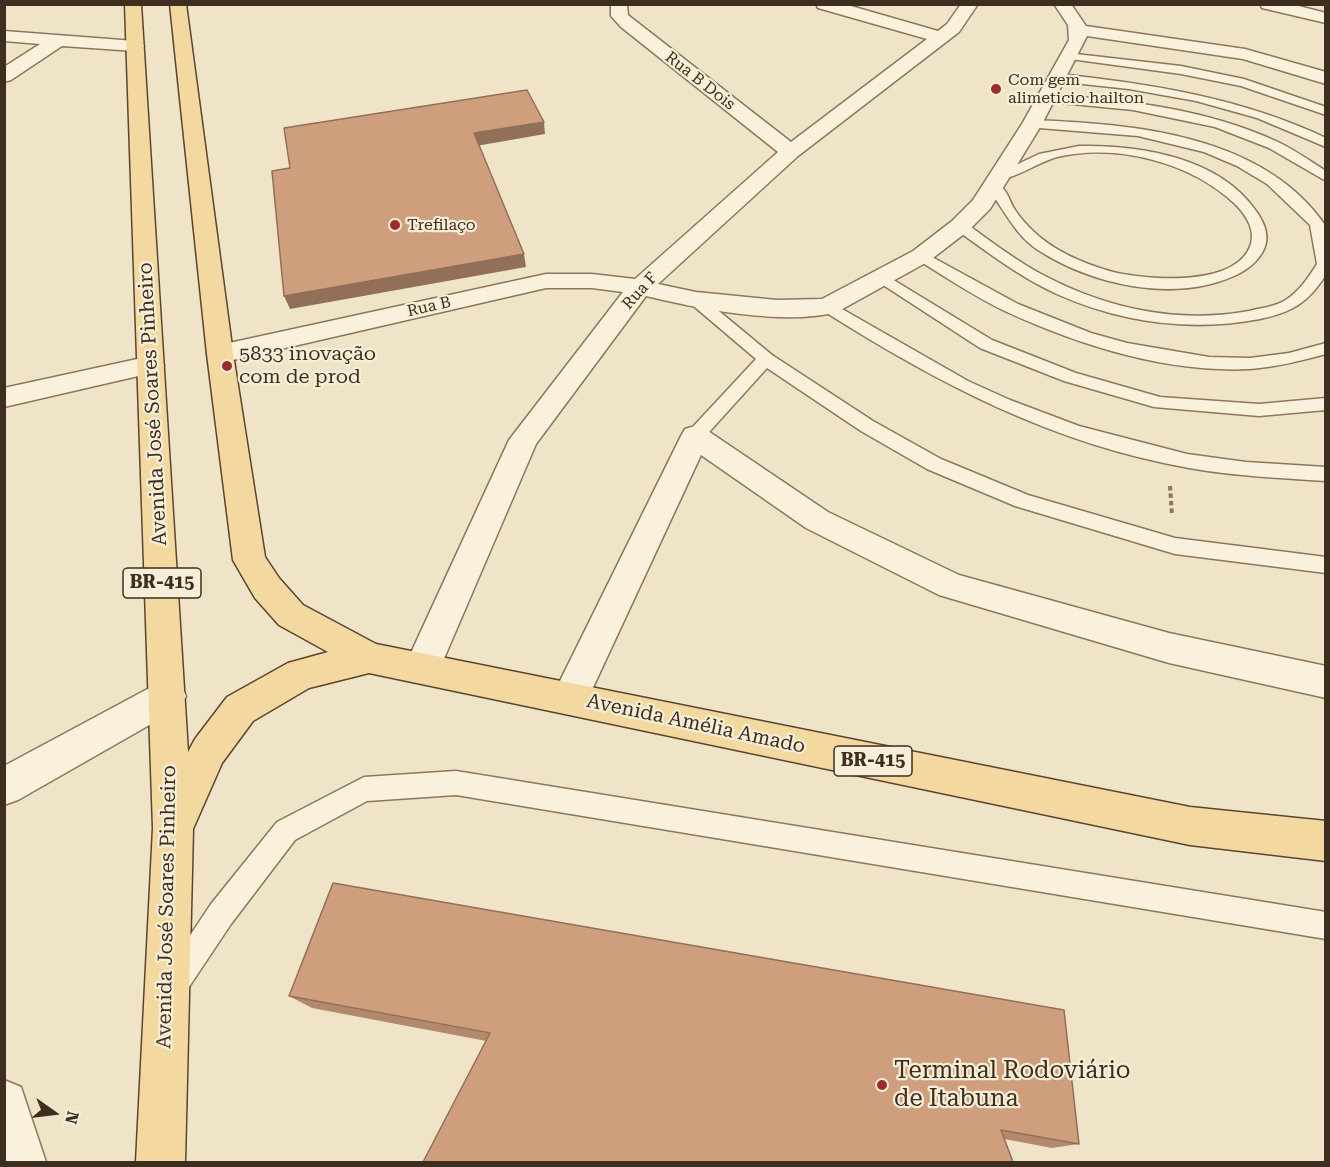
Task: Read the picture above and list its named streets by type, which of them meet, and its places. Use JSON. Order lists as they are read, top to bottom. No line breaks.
{"streets":{"main road":["Avenida José Soares Pinheiro","BR-415","Avenida Amélia Amado"],"street":["Rua B Dois","Rua F","Rua B"]},"crossings":[["Rua B Dois","Rua F"],["Rua F","Rua B"],["Rua F","BR-415"],["Rua F","Avenida Amélia Amado"],["Rua B","BR-415"],["BR-415","Avenida Amélia Amado"]],"places":["Com gem alimeticio hailton","Trefilaço","5833 inovação com de prod","Terminal Rodoviário de Itabuna"],"north":"right"}
